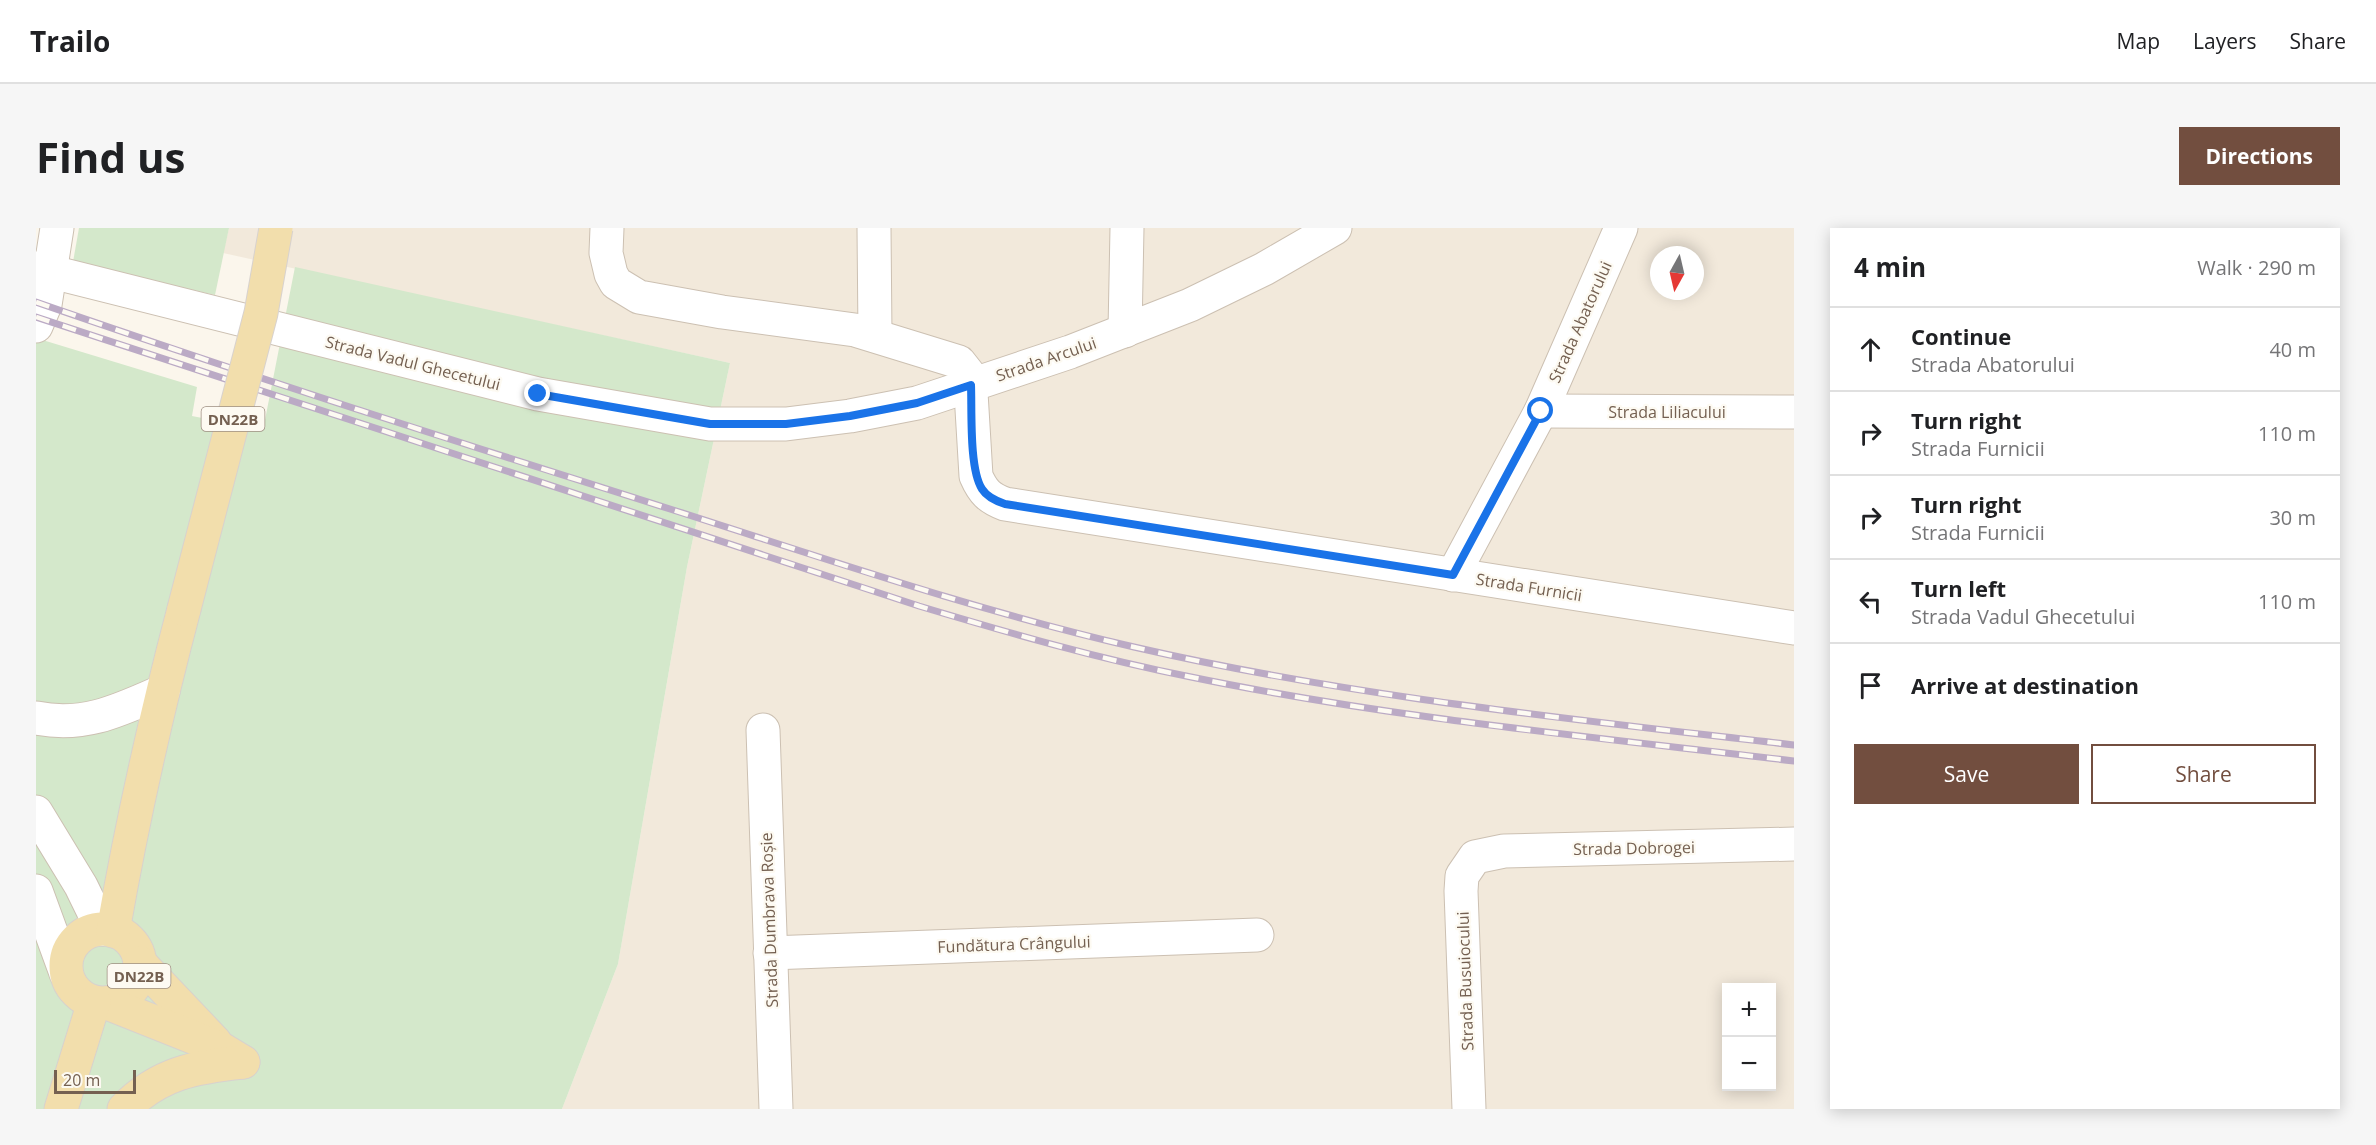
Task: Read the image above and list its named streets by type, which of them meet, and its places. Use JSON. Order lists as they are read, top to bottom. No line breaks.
{"streets":{"main road":["DN22B"],"street":["Strada Abatorului","Strada Arcului","Strada Vadul Ghecetului","Strada Liliacului","Strada Furnicii","Strada Dobrogei","Strada Dumbrava Roșie","Fundătura Crângului","Strada Busuiocului"]},"crossings":[["Strada Abatorului","Strada Liliacului"],["Strada Abatorului","Strada Furnicii"],["Strada Arcului","Strada Vadul Ghecetului"],["Strada Arcului","Strada Furnicii"],["Strada Vadul Ghecetului","Strada Furnicii"],["Strada Dobrogei","Strada Busuiocului"],["Strada Dumbrava Roșie","Fundătura Crângului"]],"scale_bar":"20 m","north":"bottom","page":{"header":"Trailo","nav":["Map","Layers","Share"],"buttons":["Directions",["Save","Share"]],"title":"Find us","heading":["4 min","Walk · 290 m"],"list":[["Continue","Strada Abatorului","40 m"],["Turn right","Strada Furnicii","110 m"],["Turn right","Strada Furnicii","30 m"],["Turn left","Strada Vadul Ghecetului","110 m"],"Arrive at destination"],"map_buttons":["+","−"],"scale":"20 m"}}
